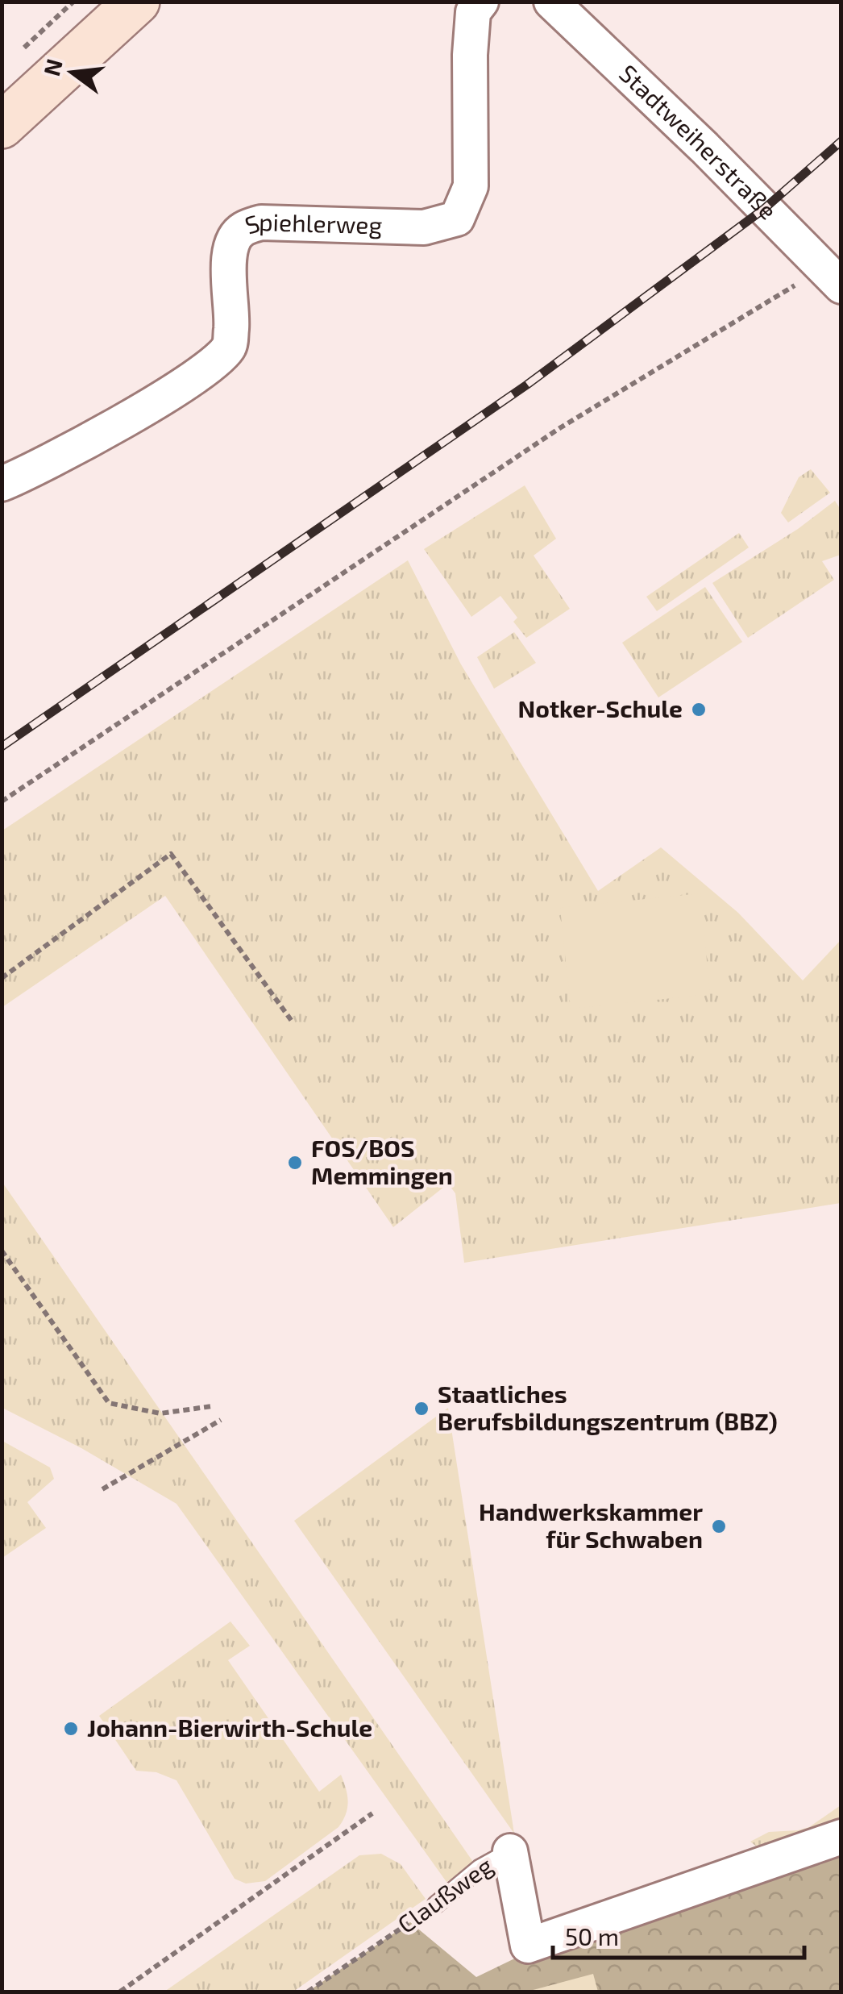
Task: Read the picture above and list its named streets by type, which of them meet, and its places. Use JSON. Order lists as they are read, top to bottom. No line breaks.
{"streets":{"street":["Stadtweiherstraße","Spiehlerweg","Claußweg"]},"places":["Notker-Schule","FOS/BOS Memmingen","Staatliches Berufsbildungszentrum (BBZ)","Handwerkskammer für Schwaben","Johann-Bierwirth-Schule"],"scale_bar":"50 m","north":"left"}
